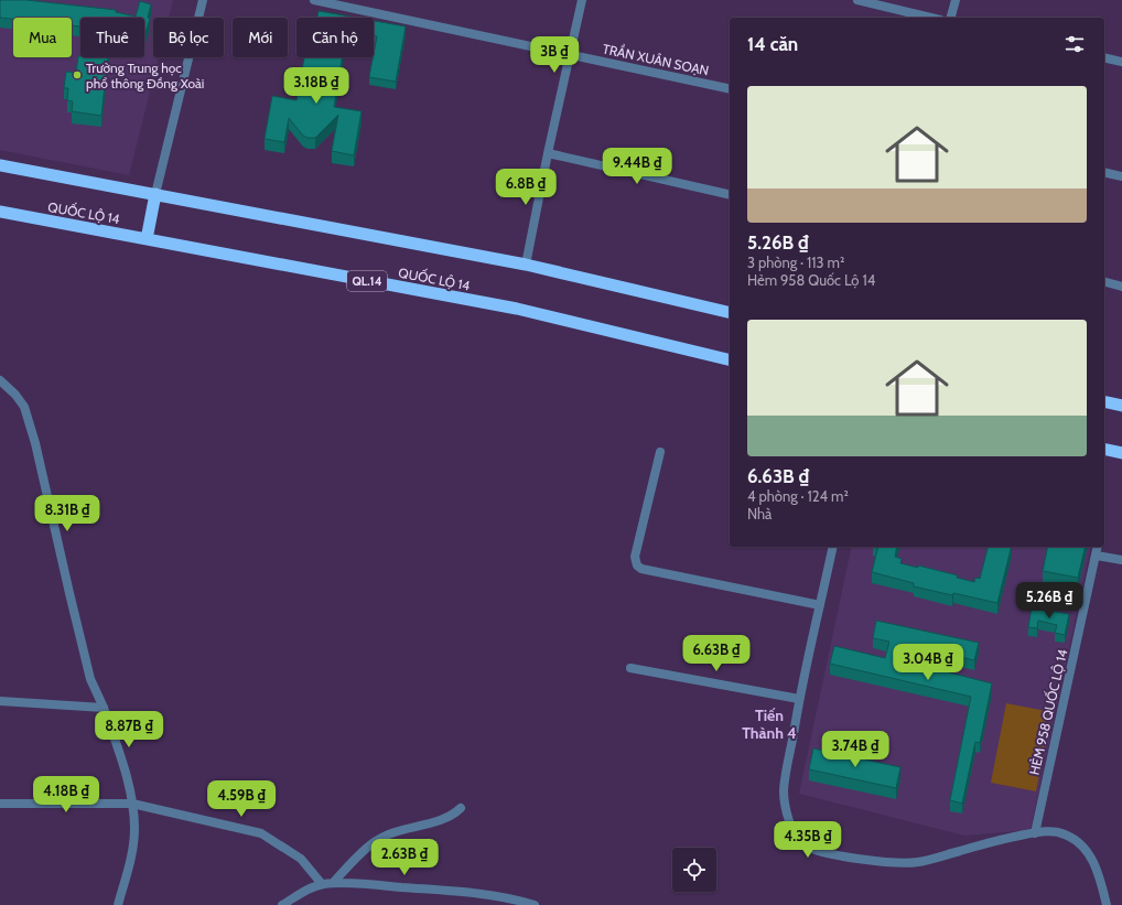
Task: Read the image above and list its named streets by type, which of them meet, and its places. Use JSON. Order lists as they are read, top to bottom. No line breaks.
{"streets":{"highway":["QUỐC LỘ 14","QL.14"],"street":["TRẦN XUÂN SOẠN","HẺM 958 QUỐC LỘ 14"]},"districts":["Tiến Thành 4"],"places":["Trường Trung học phổ thông Đồng Xoài"],"page":{"chip":["Mua","Thuê","Bộ lọc","Mới","Căn hộ"],"heading":"14 căn","price":["3B ₫","3.18B ₫","9.44B ₫","6.8B ₫","8.31B ₫","5.26B ₫","6.63B ₫","3.04B ₫","8.87B ₫","3.74B ₫","4.18B ₫","4.59B ₫","4.35B ₫","2.63B ₫"],"list":[{"name":"5.26B ₫","note":"3 phòng · 113 m² · Hẻm 958 Quốc Lộ 14"},{"name":"6.63B ₫","note":"4 phòng · 124 m² · Nhà"}]}}
